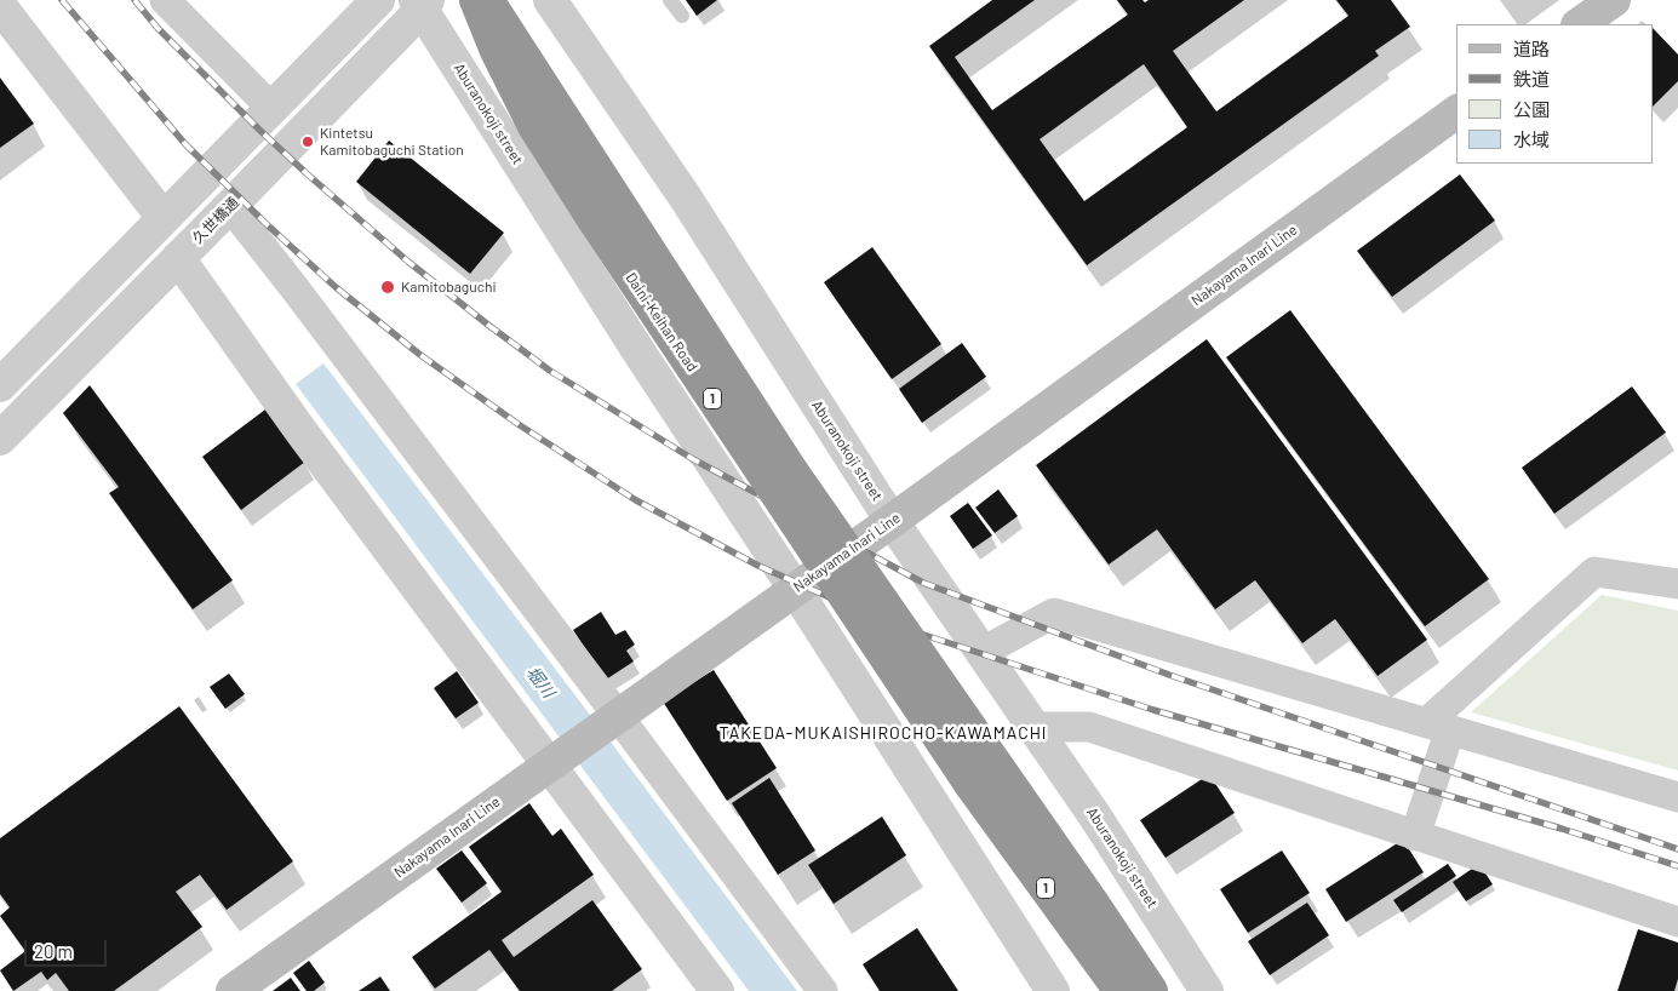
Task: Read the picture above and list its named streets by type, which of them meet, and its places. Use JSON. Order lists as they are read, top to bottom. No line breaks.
{"streets":{"highway":["Daini-Keihan Road","1"],"main road":["Nakayama Inari Line"],"street":["Aburanokoji street","久世橋通"]},"crossings":[["Aburanokoji street","久世橋通"],["Aburanokoji street","Nakayama Inari Line"]],"districts":["TAKEDA-MUKAISHIROCHO-KAWAMACHI"],"water":["堀川"],"places":["Kintetsu Kamitobaguchi Station","Kamitobaguchi"],"legend":["道路","鉄道","公園","水域"],"scale_bar":"20 m"}
